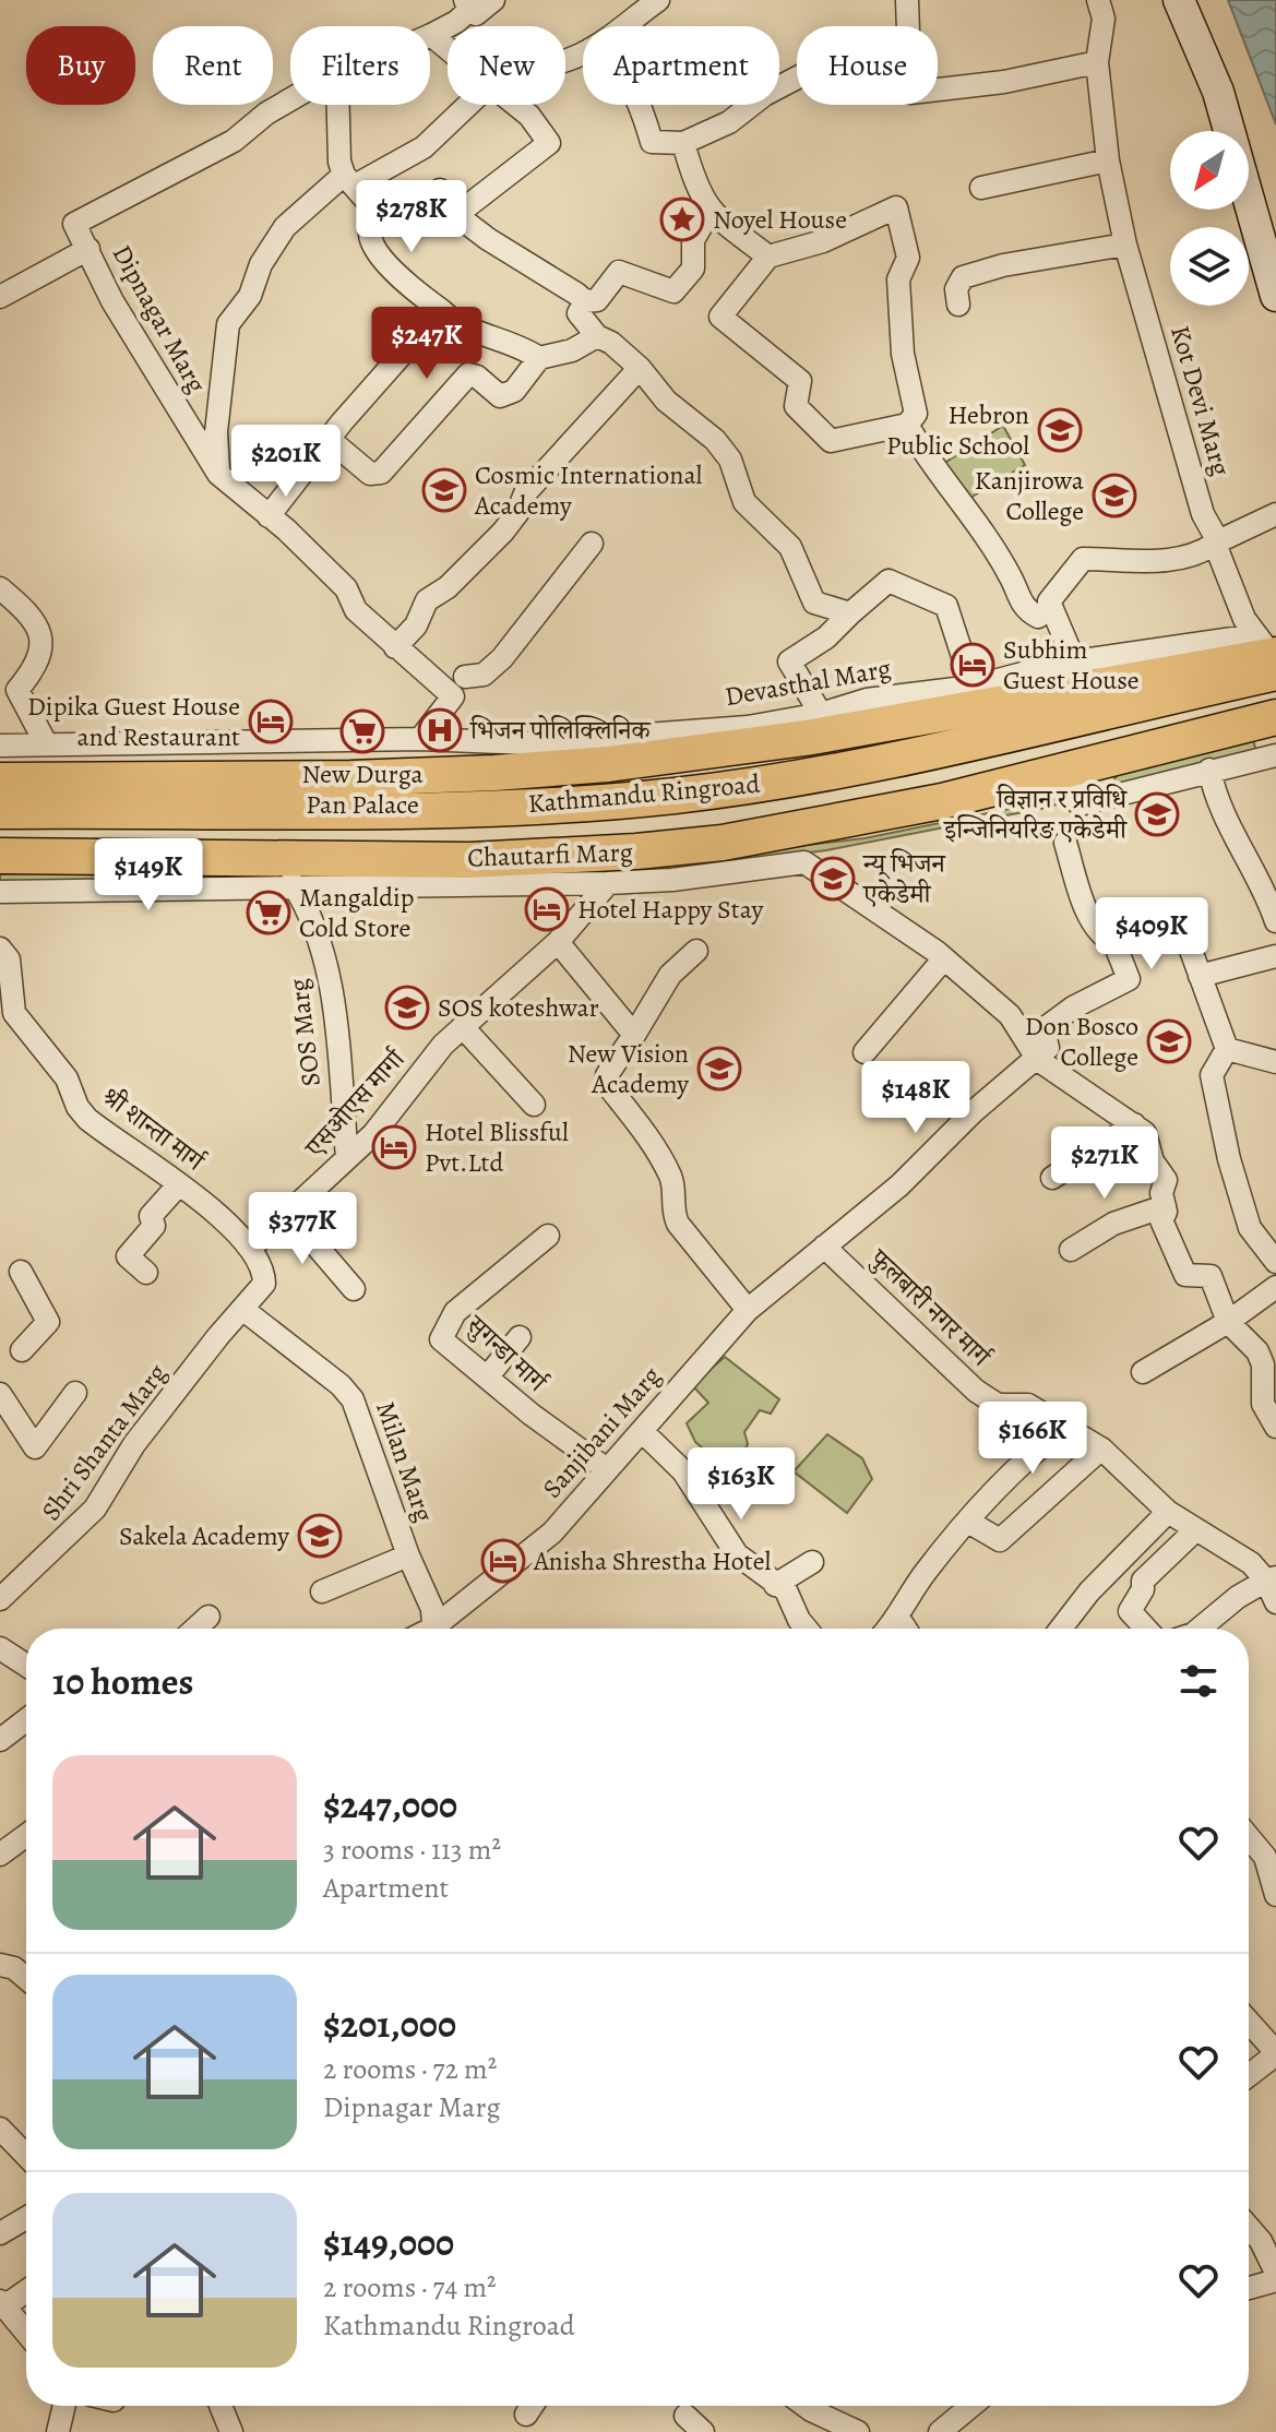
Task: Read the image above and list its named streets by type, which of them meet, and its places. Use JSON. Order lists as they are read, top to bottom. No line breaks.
{"streets":{"main road":["Kathmandu Ringroad"],"street":["Dipnagar Marg","Kot Devi Marg","Devasthal Marg","Chautarfi Marg","SOS Marg","एसओएस मार्गा","श्री शान्ता मार्ग","फुलबारी नगर मार्ग","सुगन्डा मार्ग","Sanjibani Marg","Shri Shanta Marg","Milan Marg"]},"crossings":[["Dipnagar Marg","Devasthal Marg"],["Kot Devi Marg","Devasthal Marg"],["Kot Devi Marg","Kathmandu Ringroad"],["Devasthal Marg","Kathmandu Ringroad"],["Chautarfi Marg","SOS Marg"],["Chautarfi Marg","एसओएस मार्गा"],["SOS Marg","एसओएस मार्गा"],["एसओएस मार्गा","श्री शान्ता मार्ग"],["एसओएस मार्गा","Shri Shanta Marg"],["श्री शान्ता मार्ग","Shri Shanta Marg"],["फुलबारी नगर मार्ग","Sanjibani Marg"],["सुगन्डा मार्ग","Sanjibani Marg"],["Shri Shanta Marg","Milan Marg"]],"places":{"place":["Noyel House"],"school or university":["Hebron Public School","Cosmic International Academy","Kanjirowa College","विज्ञान र प्रविधि इन्जिनियरिङ एकेडेमी","न्यू भिजन एकेडेमी","SOS koteshwar","Don Bosco College","New Vision Academy","Sakela Academy"],"hotel":["Subhim Guest House","Dipika Guest House and Restaurant","Hotel Happy Stay","Hotel Blissful Pvt.Ltd","Anisha Shrestha Hotel"],"hospital":["भिजन पोलिक्लिनिक"],"supermarket":["New Durga Pan Palace","Mangaldip Cold Store"]},"north":"bottom left","page":{"chip":["Buy","Rent","Filters","New","Apartment","House"],"price":["$278K","$247K","$201K","$149K","$409K","$148K","$271K","$377K","$166K","$163K"],"heading":"10 homes","list":[{"name":"$247,000","note":"3 rooms · 113 m² · Apartment"},{"name":"$201,000","note":"2 rooms · 72 m² · Dipnagar Marg"},{"name":"$149,000","note":"2 rooms · 74 m² · Kathmandu Ringroad"}]}}
